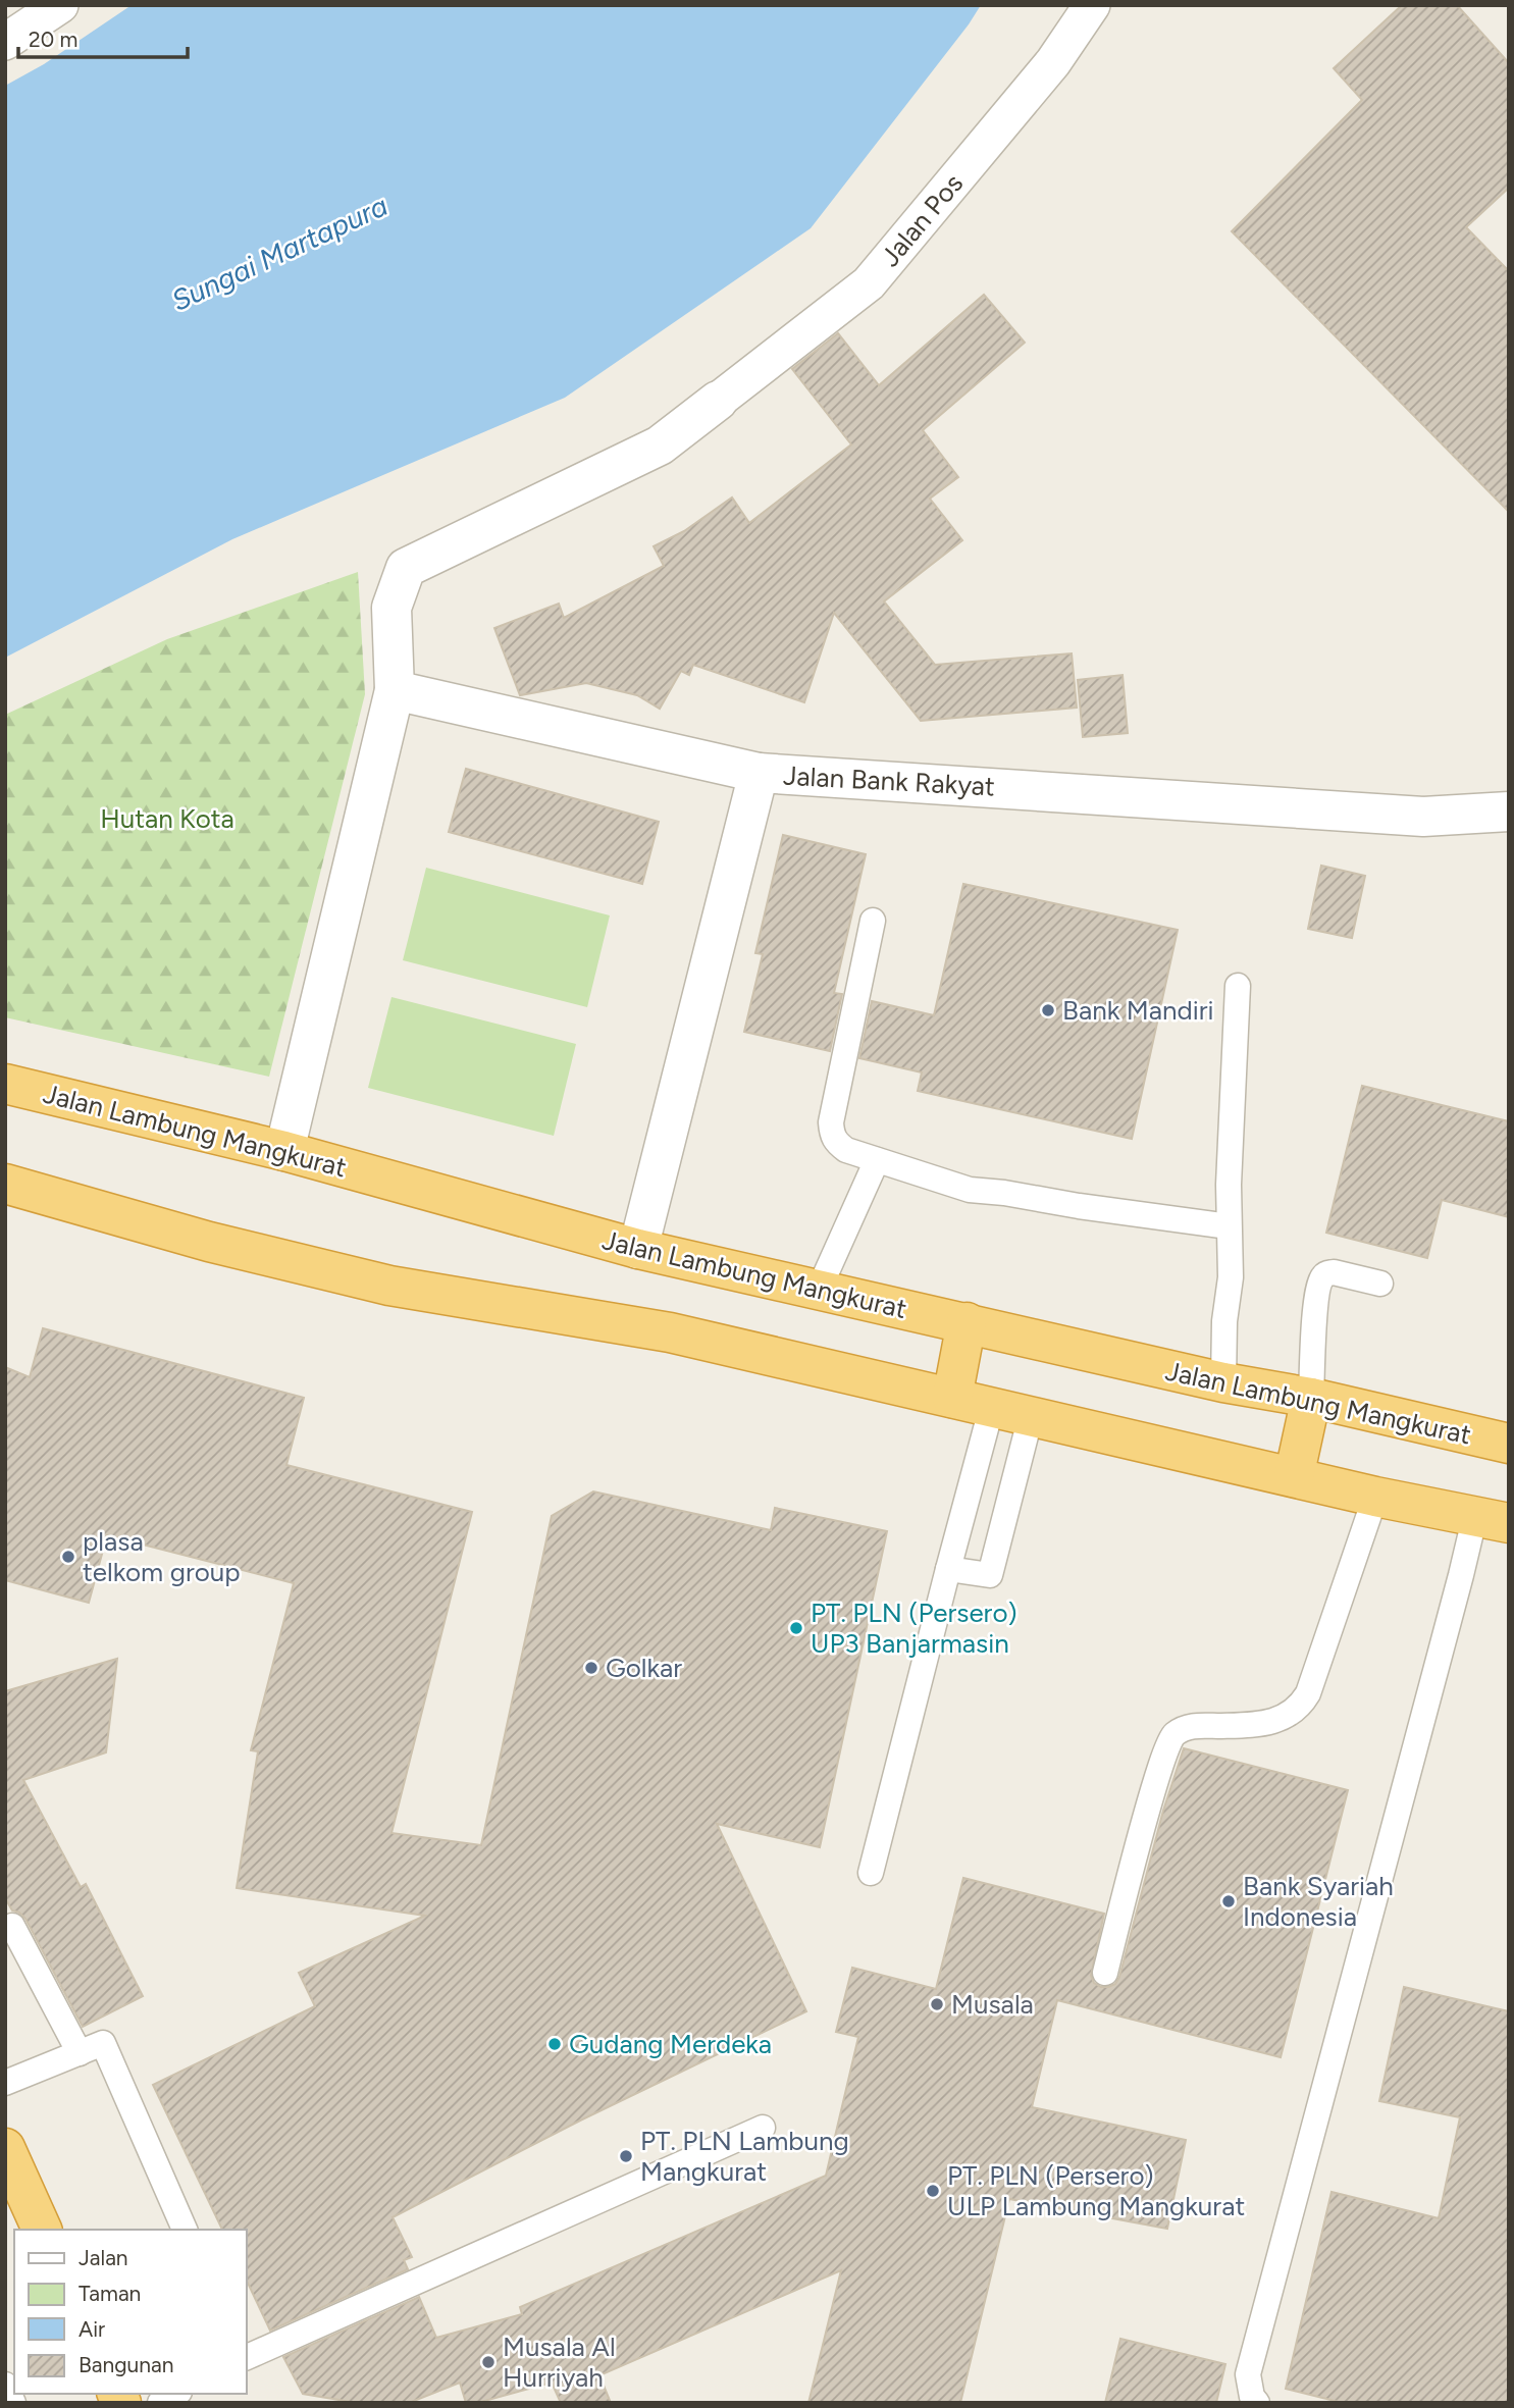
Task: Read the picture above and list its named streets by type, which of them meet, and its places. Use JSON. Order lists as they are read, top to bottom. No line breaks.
{"streets":{"highway":["Jalan Lambung Mangkurat"],"street":["Jalan Pos","Jalan Bank Rakyat"]},"crossings":[["Jalan Bank Rakyat","Jalan Lambung Mangkurat"]],"water":["Sungai Martapura"],"parks":["Hutan Kota"],"places":["Bank Mandiri","plasa telkom group","PT. PLN (Persero) UP3 Banjarmasin","Golkar","Bank Syariah Indonesia","Musala","Gudang Merdeka","PT. PLN Lambung Mangkurat","PT. PLN (Persero) ULP Lambung Mangkurat","Musala Al Hurriyah"],"legend":["Jalan","Taman","Air","Bangunan"],"scale_bar":"20 m"}
